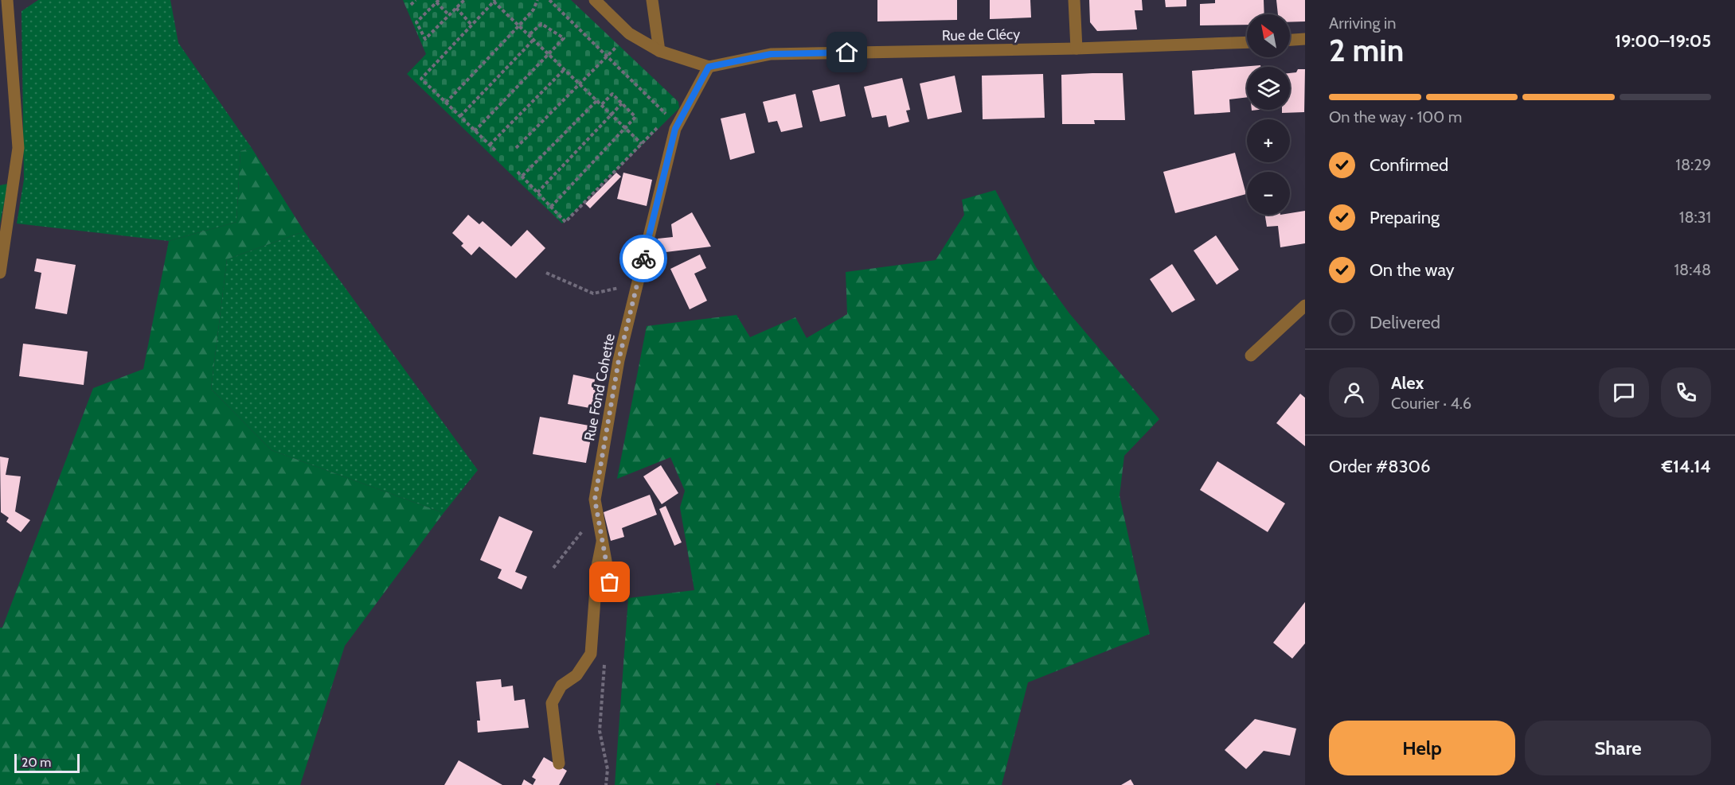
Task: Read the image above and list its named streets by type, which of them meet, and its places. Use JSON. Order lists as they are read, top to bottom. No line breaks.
{"streets":{"street":["Rue de Clécy","Rue Fond Cohette"]},"crossings":[["Rue de Clécy","Rue Fond Cohette"]],"scale_bar":"20 m","north":"top left","page":{"heading":["2 min","Arriving in","19:00–19:05"],"panel":["Alex","Courier · 4.6","Order #8306","€14.14"],"map_buttons":["+","−"],"bar":"On the way · 100 m","list":[["Confirmed","18:29"],["Preparing","18:31"],["On the way","18:48"],"Delivered"],"buttons":["Help","Share"],"scale":"20 m"}}
